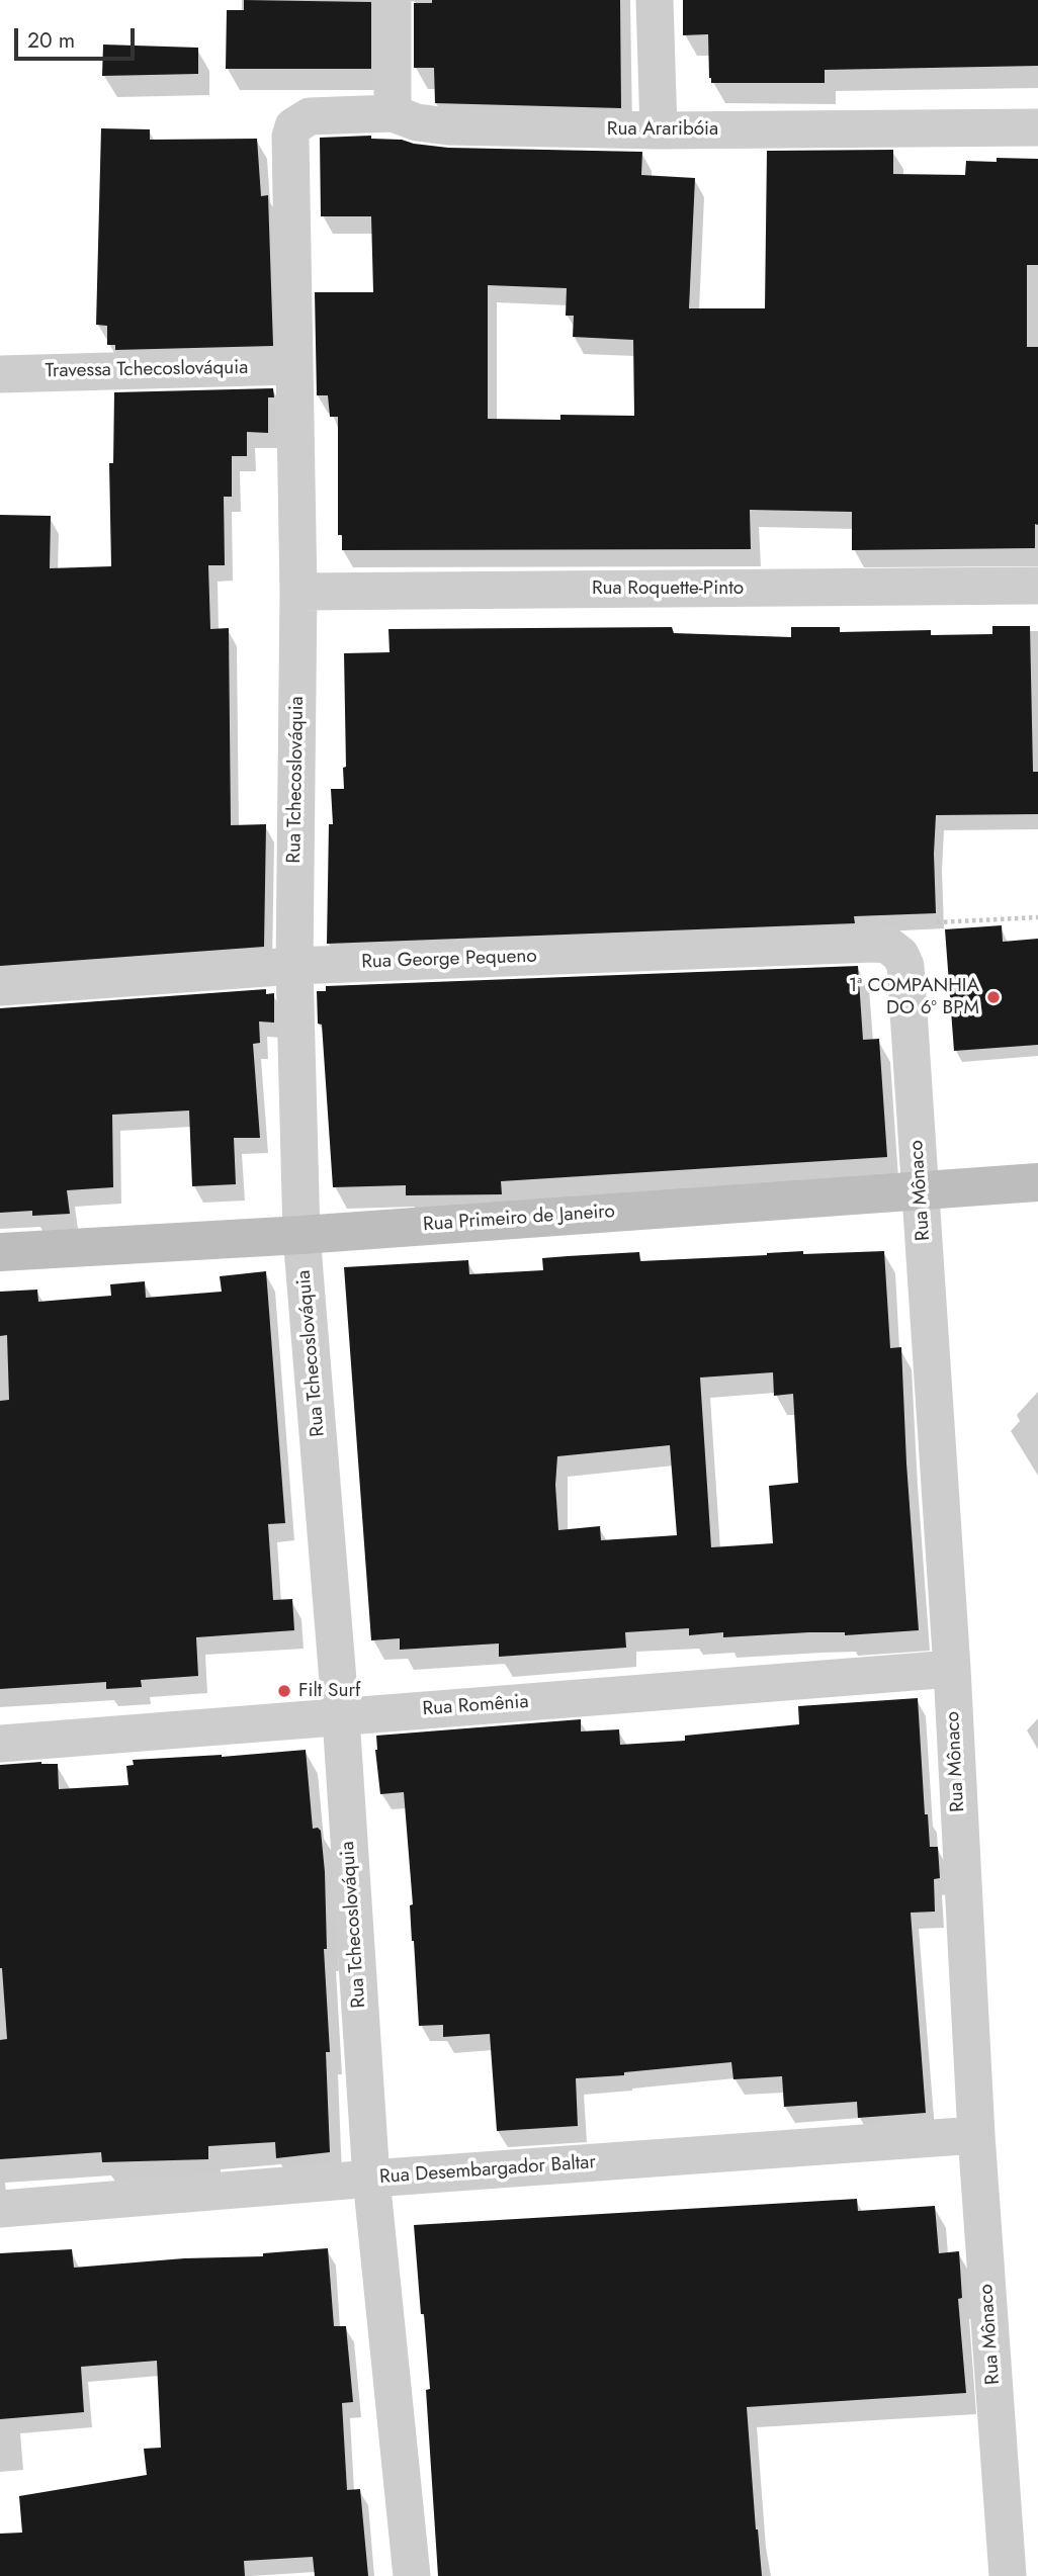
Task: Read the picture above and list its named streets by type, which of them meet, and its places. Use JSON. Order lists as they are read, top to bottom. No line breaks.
{"streets":{"street":["Rua Araribóia","Travessa Tchecoslováquia","Rua Roquette-Pinto","Rua Tchecoslováquia","Rua George Pequeno","Rua Mônaco","Rua Primeiro de Janeiro","Rua Romênia","Rua Desembargador Baltar"]},"crossings":[["Rua Araribóia","Rua Tchecoslováquia"],["Travessa Tchecoslováquia","Rua Tchecoslováquia"],["Rua Roquette-Pinto","Rua Tchecoslováquia"],["Rua Tchecoslováquia","Rua George Pequeno"],["Rua Tchecoslováquia","Rua Primeiro de Janeiro"],["Rua Tchecoslováquia","Rua Romênia"],["Rua Tchecoslováquia","Rua Desembargador Baltar"],["Rua George Pequeno","Rua Mônaco"],["Rua Mônaco","Rua Primeiro de Janeiro"],["Rua Mônaco","Rua Romênia"],["Rua Mônaco","Rua Desembargador Baltar"]],"places":["1ª COMPANHIA DO 6º BPM","Filt Surf"],"scale_bar":"20 m"}
